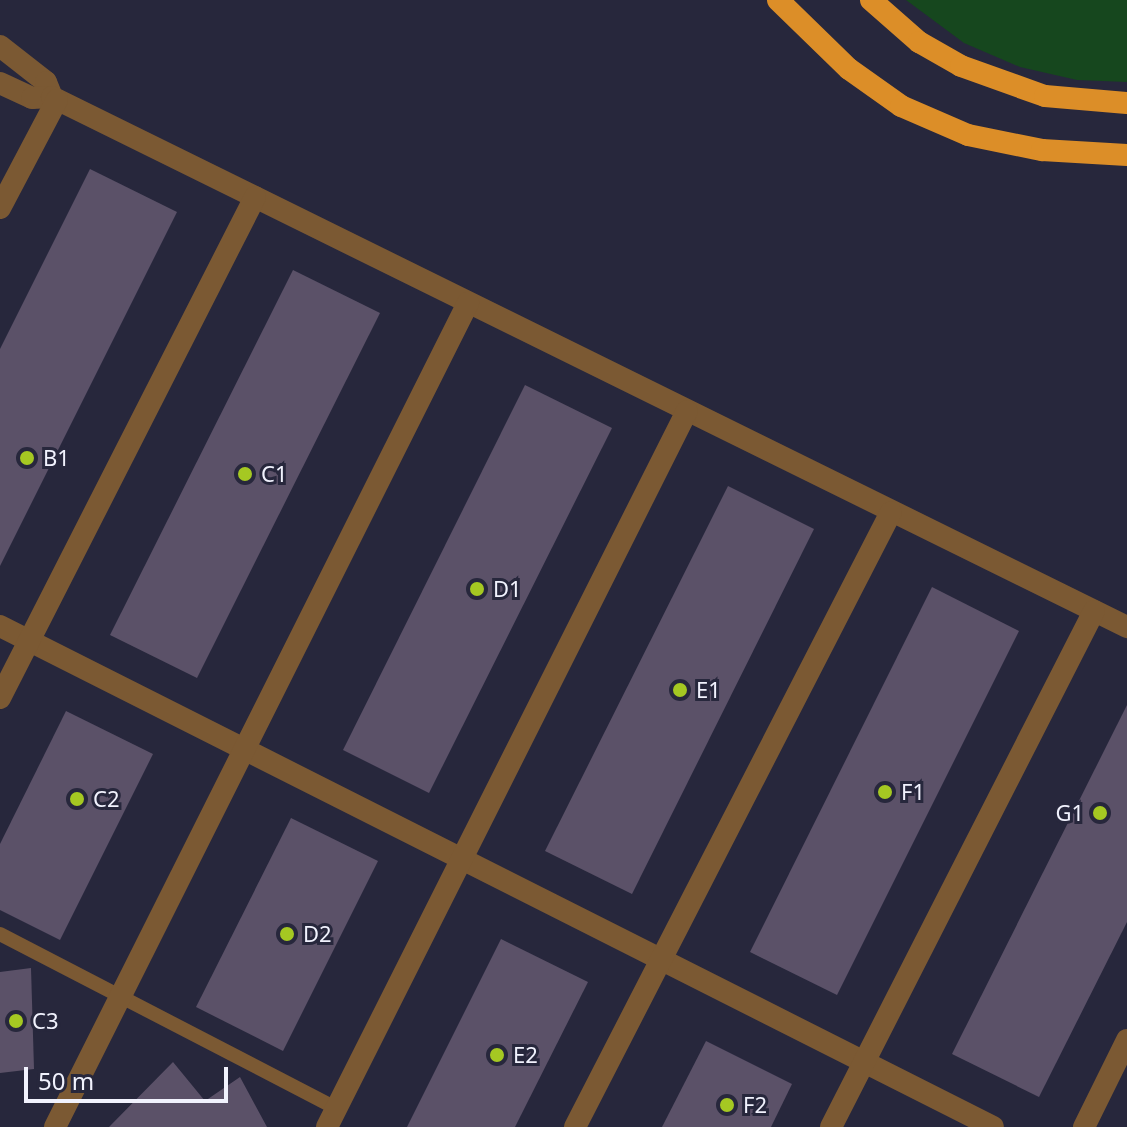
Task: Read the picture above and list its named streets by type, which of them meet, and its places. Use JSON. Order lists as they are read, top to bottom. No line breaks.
{"places":["B1","C1","D1","E1","F1","C2","G1","D2","C3","E2","F2"],"scale_bar":"50 m"}
